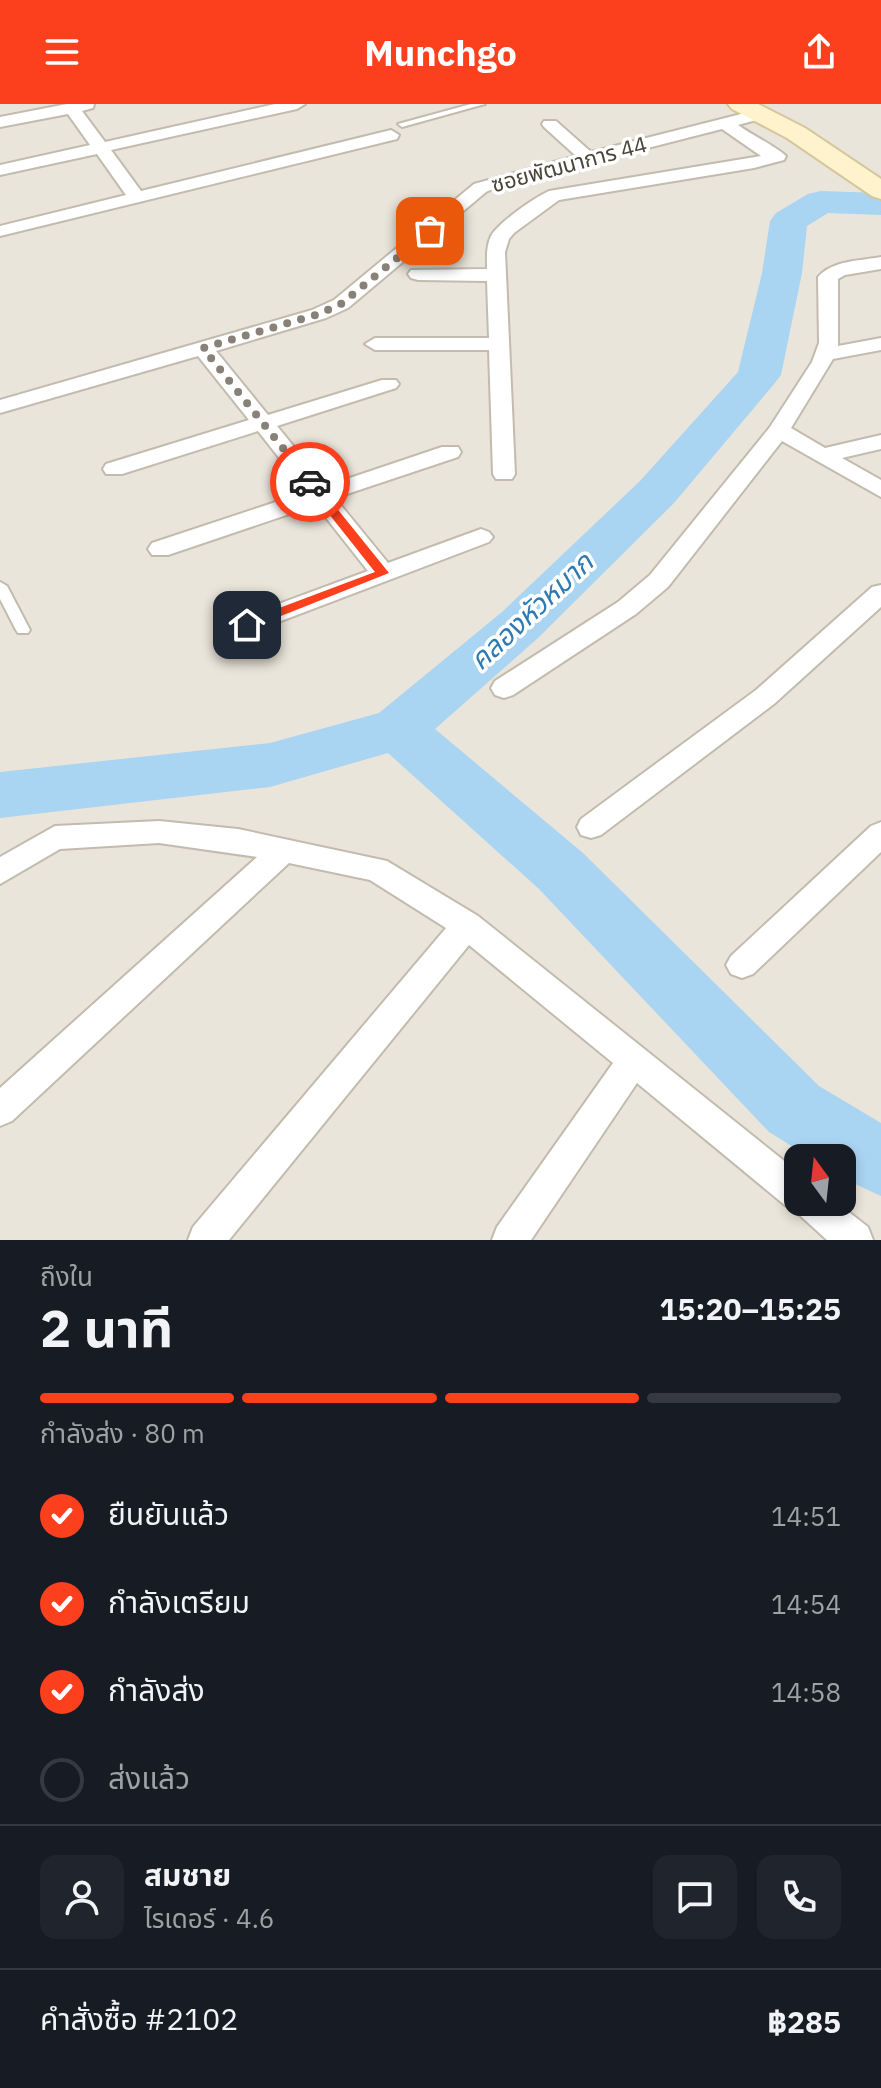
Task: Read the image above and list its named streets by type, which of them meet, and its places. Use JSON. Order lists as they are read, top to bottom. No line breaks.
{"streets":{"street":["ซอยพัฒนาการ 44"]},"water":["คลองหัวหมาก"],"north":"top","page":{"header":"Munchgo","heading":["2 นาที","ถึงใน","15:20–15:25"],"panel":["สมชาย","ไรเดอร์ · 4.6","คำสั่งซื้อ #2102","฿285"],"bar":"กำลังส่ง · 80 m","list":[["ยืนยันแล้ว","14:51"],["กำลังเตรียม","14:54"],["กำลังส่ง","14:58"],"ส่งแล้ว"]}}
